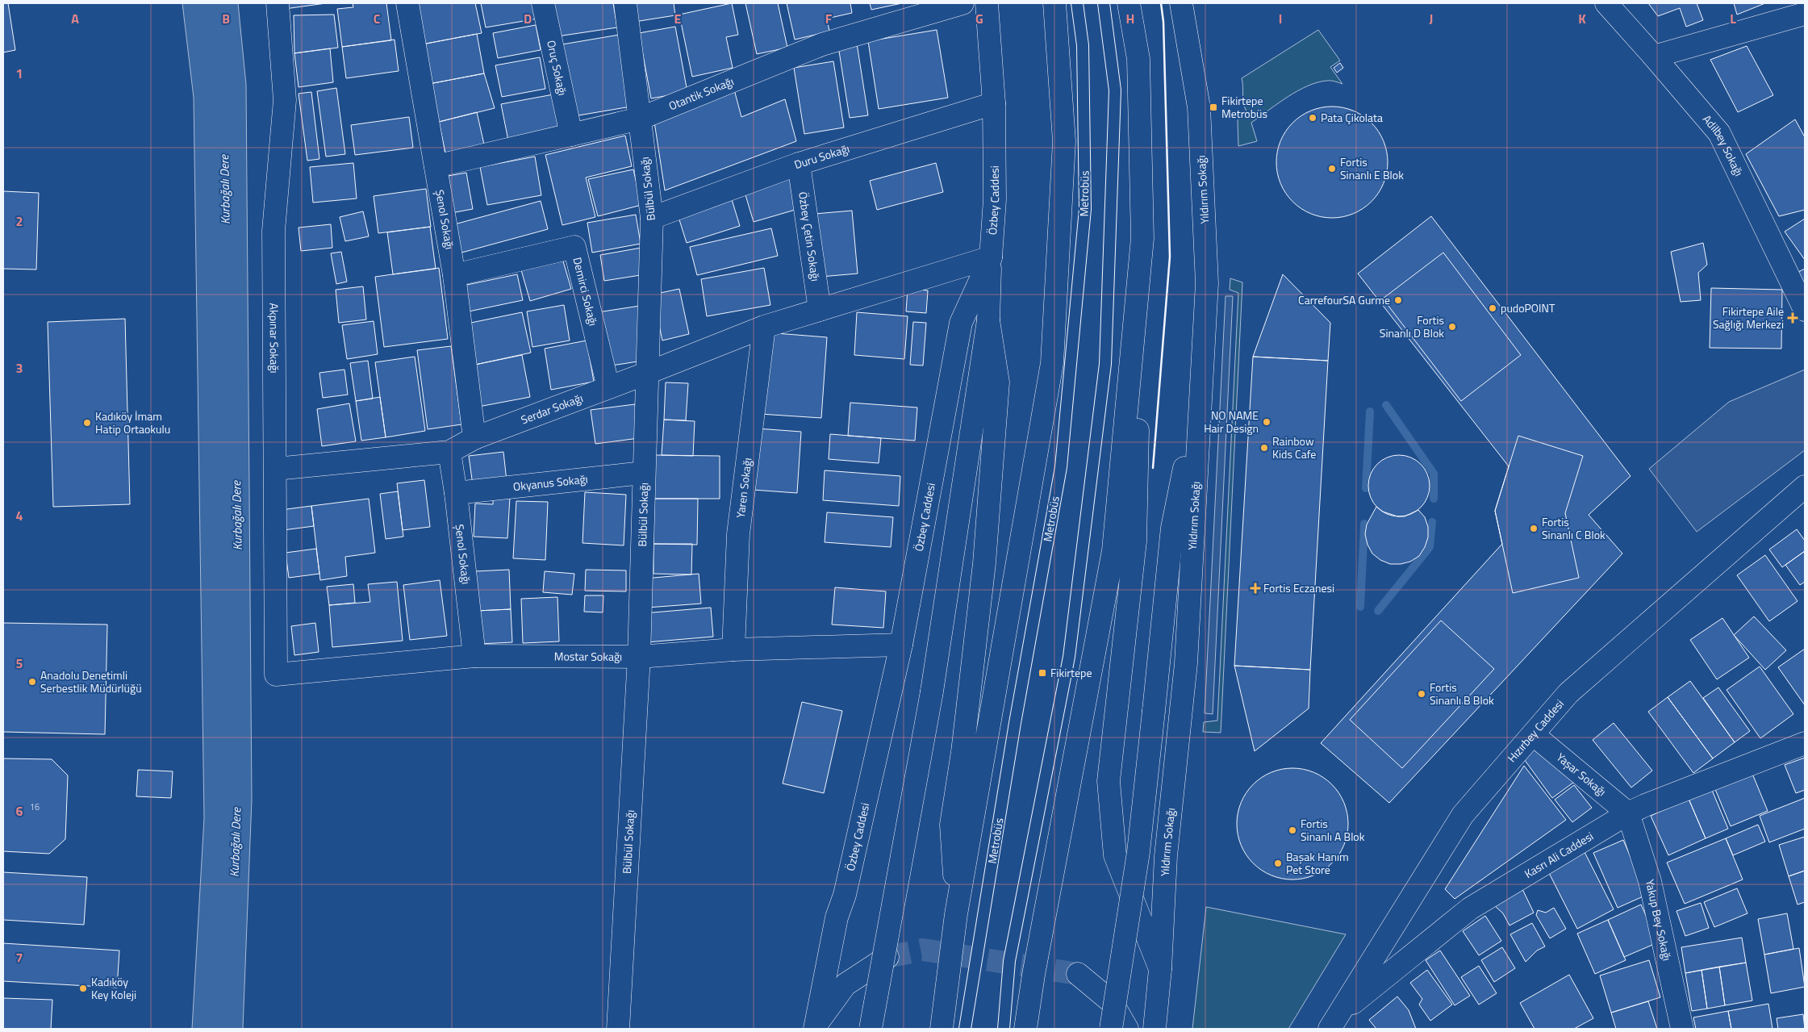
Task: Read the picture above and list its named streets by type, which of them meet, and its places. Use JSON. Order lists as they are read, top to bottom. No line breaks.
{"streets":{"main road":["Oruç Sokağı","Otantik Sokağı","Adilbey Sokağı","Duru Sokağı","Bülbül Sokağı","Yıldırım Sokağı","Özbey Caddesi","Şenol Sokağı","Özbey Çetin Sokağı","Demirci Sokağı","Akpınar Sokağı","Serdar Sokağı","Okyanus Sokağı","Yaren Sokağı","Mostar Sokağı","Hızırbey Caddesi","Yaşar Sokağı","Kasrı Ali Caddesi","Yakup Bey Sokağı"],"lane":["Metrobüs"]},"crossings":[["Oruç Sokağı","Otantik Sokağı"],["Otantik Sokağı","Bülbül Sokağı"],["Otantik Sokağı","Şenol Sokağı"],["Duru Sokağı","Bülbül Sokağı"],["Duru Sokağı","Özbey Caddesi"],["Duru Sokağı","Özbey Çetin Sokağı"],["Bülbül Sokağı","Serdar Sokağı"],["Bülbül Sokağı","Okyanus Sokağı"],["Bülbül Sokağı","Mostar Sokağı"],["Özbey Caddesi","Serdar Sokağı"],["Özbey Caddesi","Mostar Sokağı"],["Şenol Sokağı","Demirci Sokağı"],["Şenol Sokağı","Serdar Sokağı"],["Şenol Sokağı","Okyanus Sokağı"],["Şenol Sokağı","Mostar Sokağı"],["Özbey Çetin Sokağı","Serdar Sokağı"],["Demirci Sokağı","Serdar Sokağı"],["Akpınar Sokağı","Serdar Sokağı"],["Akpınar Sokağı","Mostar Sokağı"],["Serdar Sokağı","Yaren Sokağı"],["Yaren Sokağı","Mostar Sokağı"],["Hızırbey Caddesi","Yaşar Sokağı"],["Hızırbey Caddesi","Kasrı Ali Caddesi"],["Yaşar Sokağı","Kasrı Ali Caddesi"],["Yaşar Sokağı","Yakup Bey Sokağı"],["Kasrı Ali Caddesi","Yakup Bey Sokağı"]],"water":["Kurbağalı Dere"],"places":{"transit":["Fikirtepe Metrobüs","Fikirtepe"],"other":["Pata Çikolata","Fortis Sinanlı E Blok","CarrefourSA Gurme","pudoPOINT","Fortis Sinanlı D Blok","NO NAME Hair Design","Kadıköy İmam Hatip Ortaokulu","Rainbow Kids Cafe","Fortis Sinanlı C Blok","Anadolu Denetimli Serbestlik Müdürlüğü","Fortis Sinanlı B Blok","Fortis Sinanlı A Blok","Başak Hanım Pet Store","Kadıköy Key Koleji"],"health":["Fikirtepe Aile Sağlığı Merkezi","Fortis Eczanesi"]},"house_numbers":["16"],"grid":{"columns":["A","B","C","D","E","F","G","H","I","J","K","L"],"rows":["1","2","3","4","5","6","7"]}}
